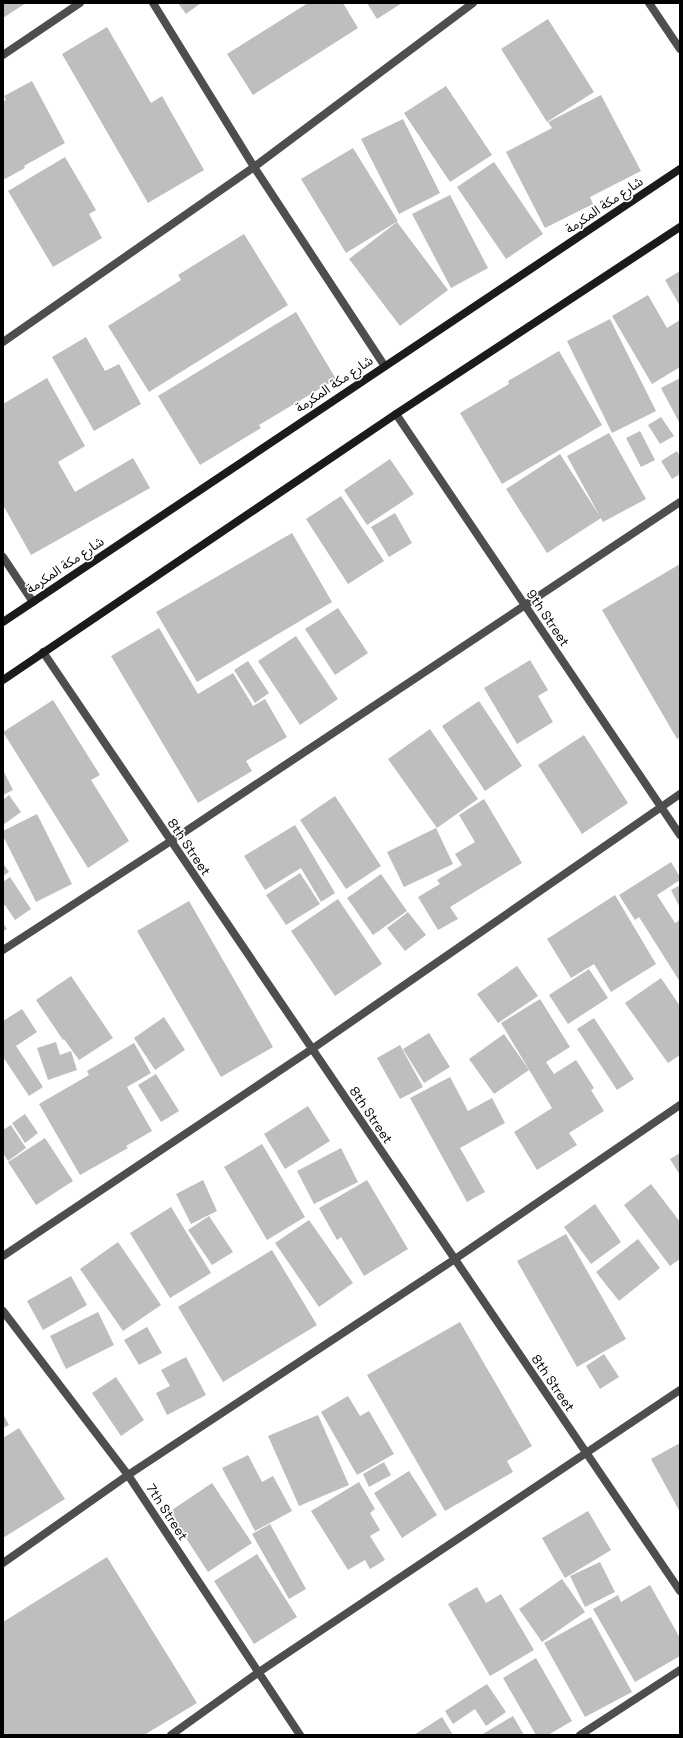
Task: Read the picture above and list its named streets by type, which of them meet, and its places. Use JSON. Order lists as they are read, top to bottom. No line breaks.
{"streets":{"main road":["شارع مكة المكرمة"],"street":["9th Street","8th Street","7th Street"]}}
